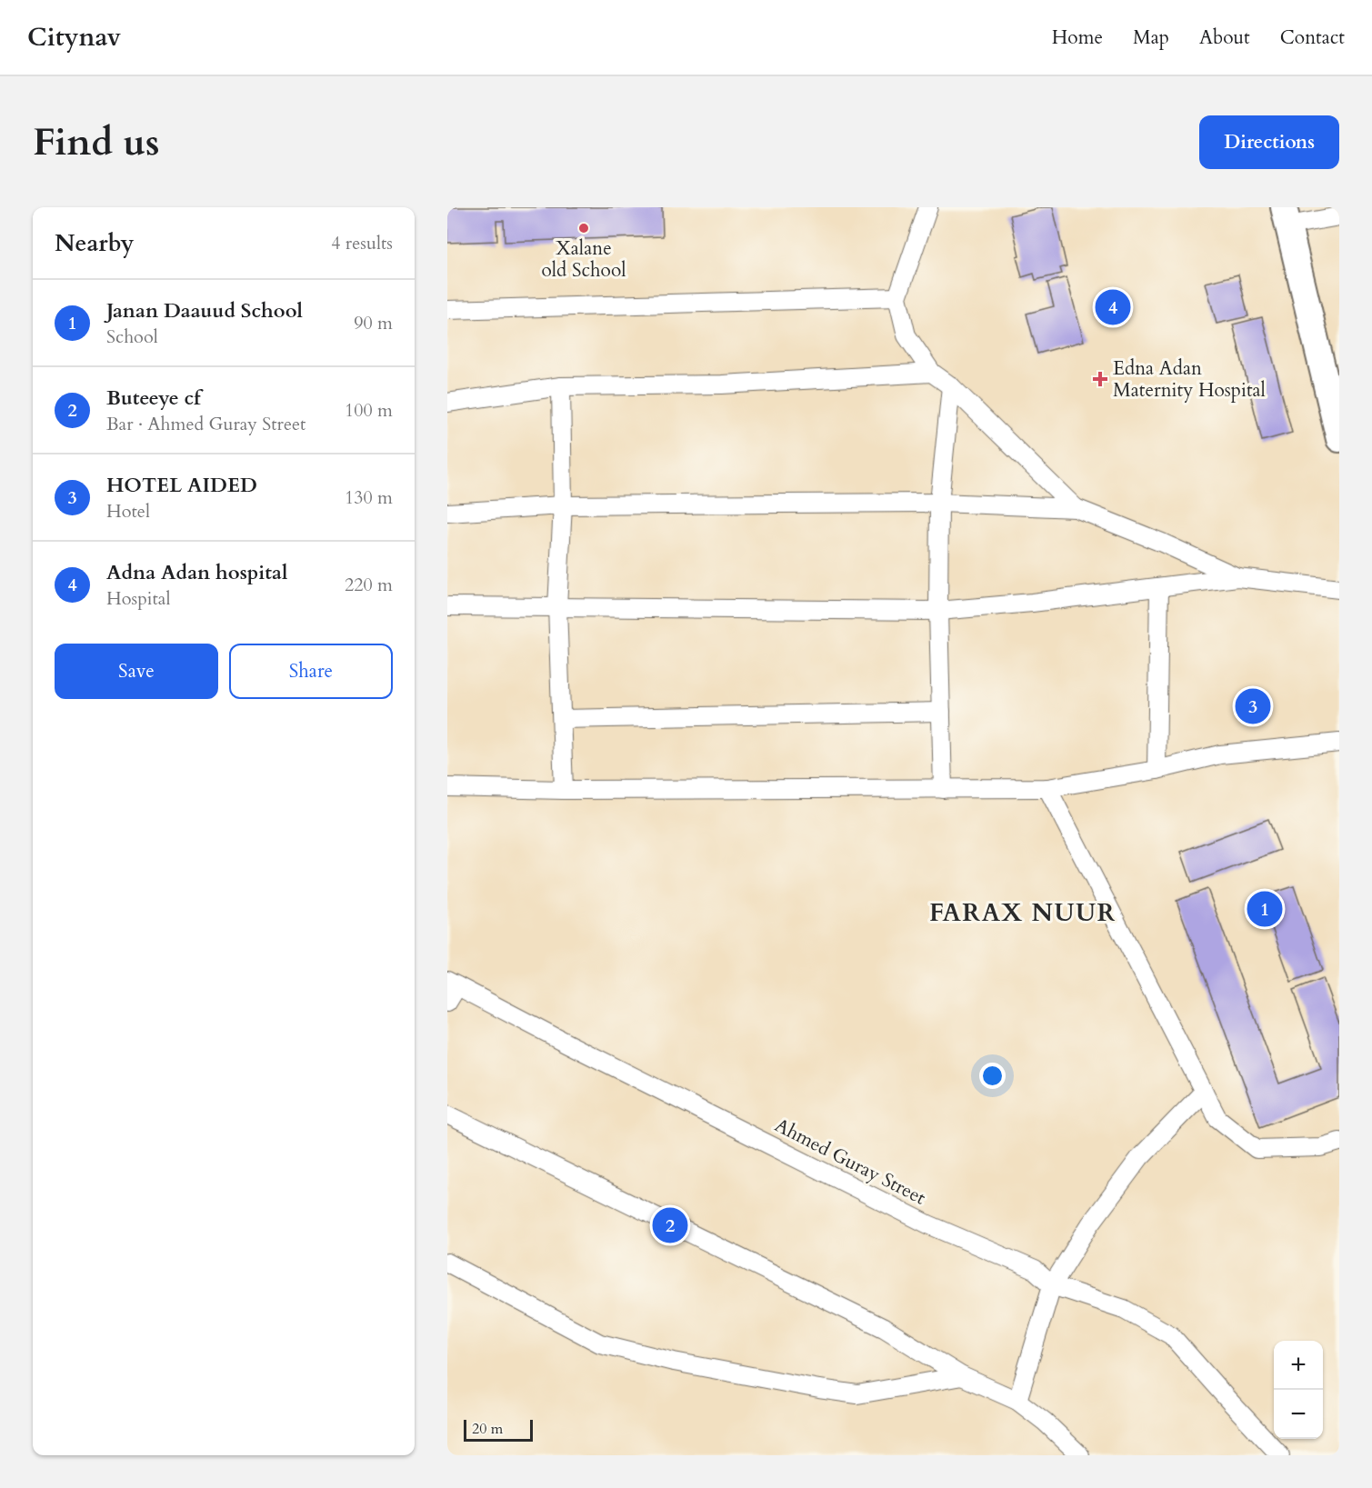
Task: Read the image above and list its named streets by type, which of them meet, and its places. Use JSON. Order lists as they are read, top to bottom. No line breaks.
{"streets":{"street":["Ahmed Guray Street"]},"districts":["FARAX NUUR"],"places":{"other":["Xalane old School"],"health":["Edna Adan Maternity Hospital"]},"scale_bar":"20 m","page":{"header":"Citynav","nav":["Home","Map","About","Contact"],"buttons":["Directions",["Save","Share"]],"title":"Find us","heading":["Nearby","4 results"],"list":[{"mark":"1","name":"Janan Daauud School","note":"School","value":"90 m"},{"mark":"2","name":"Buteeye cf","note":"Bar · Ahmed Guray Street","value":"100 m"},{"mark":"3","name":"HOTEL AIDED","note":"Hotel","value":"130 m"},{"mark":"4","name":"Adna Adan hospital","note":"Hospital","value":"220 m"}],"pins":["4","3","1","2"],"map_buttons":["+","−"],"scale":"20 m"}}
